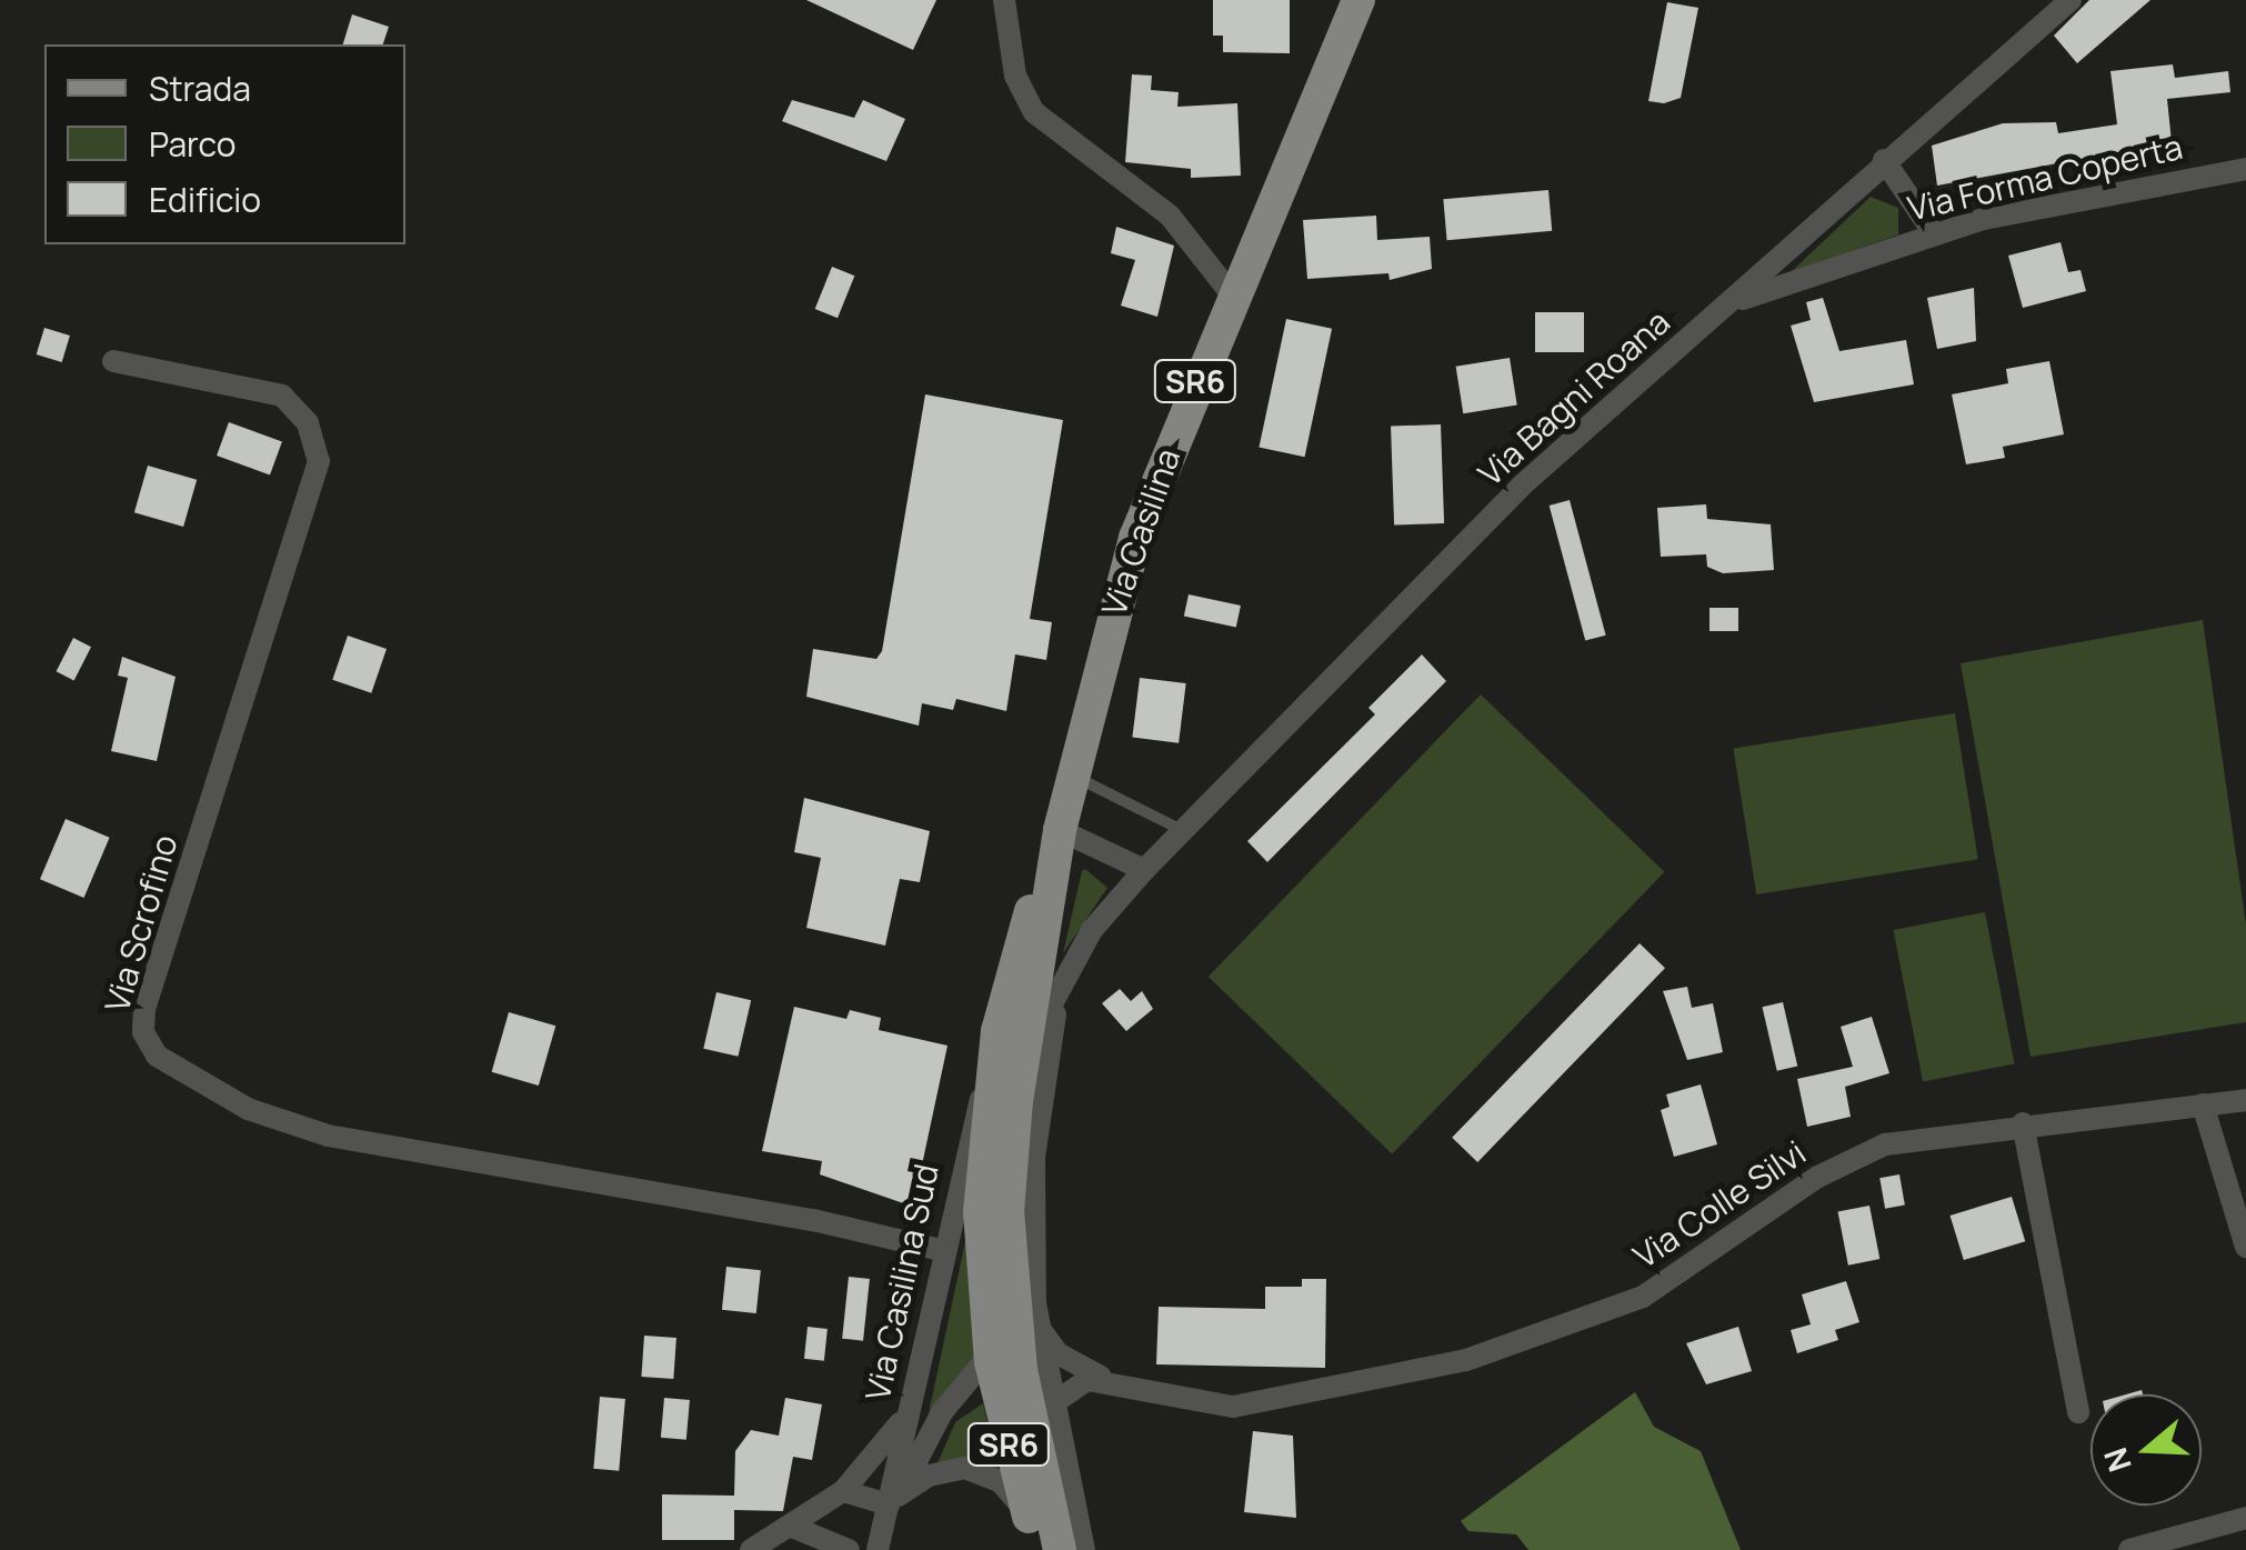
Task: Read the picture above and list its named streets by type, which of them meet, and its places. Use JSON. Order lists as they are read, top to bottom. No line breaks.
{"streets":{"main road":["SR6","Via Casilina"],"street":["Via Forma Coperta","Via Bagni Roana","Via Scrofino","Via Colle Silvi","Via Casilina Sud"]},"crossings":[["Via Forma Coperta","Via Bagni Roana"],["Via Bagni Roana","Via Casilina"],["Via Casilina","Via Casilina Sud"],["Via Scrofino","Via Casilina Sud"]],"legend":["Strada","Parco","Edificio"],"north":"left"}
